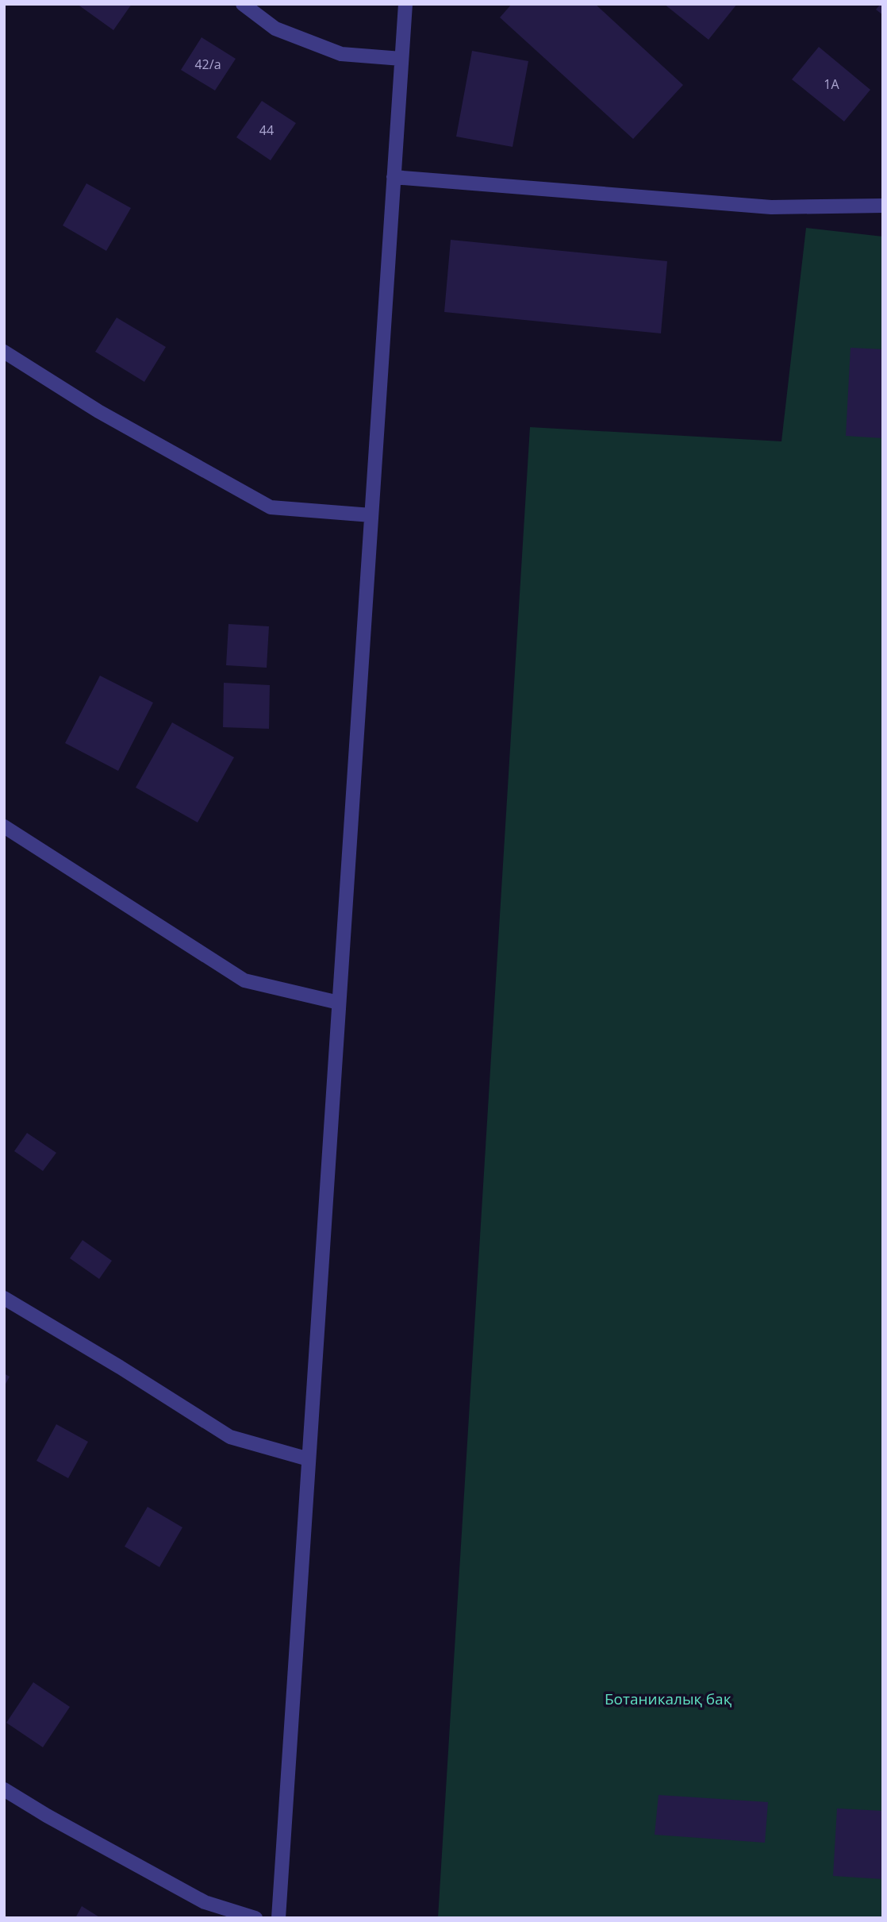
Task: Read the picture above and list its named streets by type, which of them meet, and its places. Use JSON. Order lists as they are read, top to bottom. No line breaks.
{"parks":["Ботаникалық бақ"],"house_numbers":["42/а","1А","44"]}
